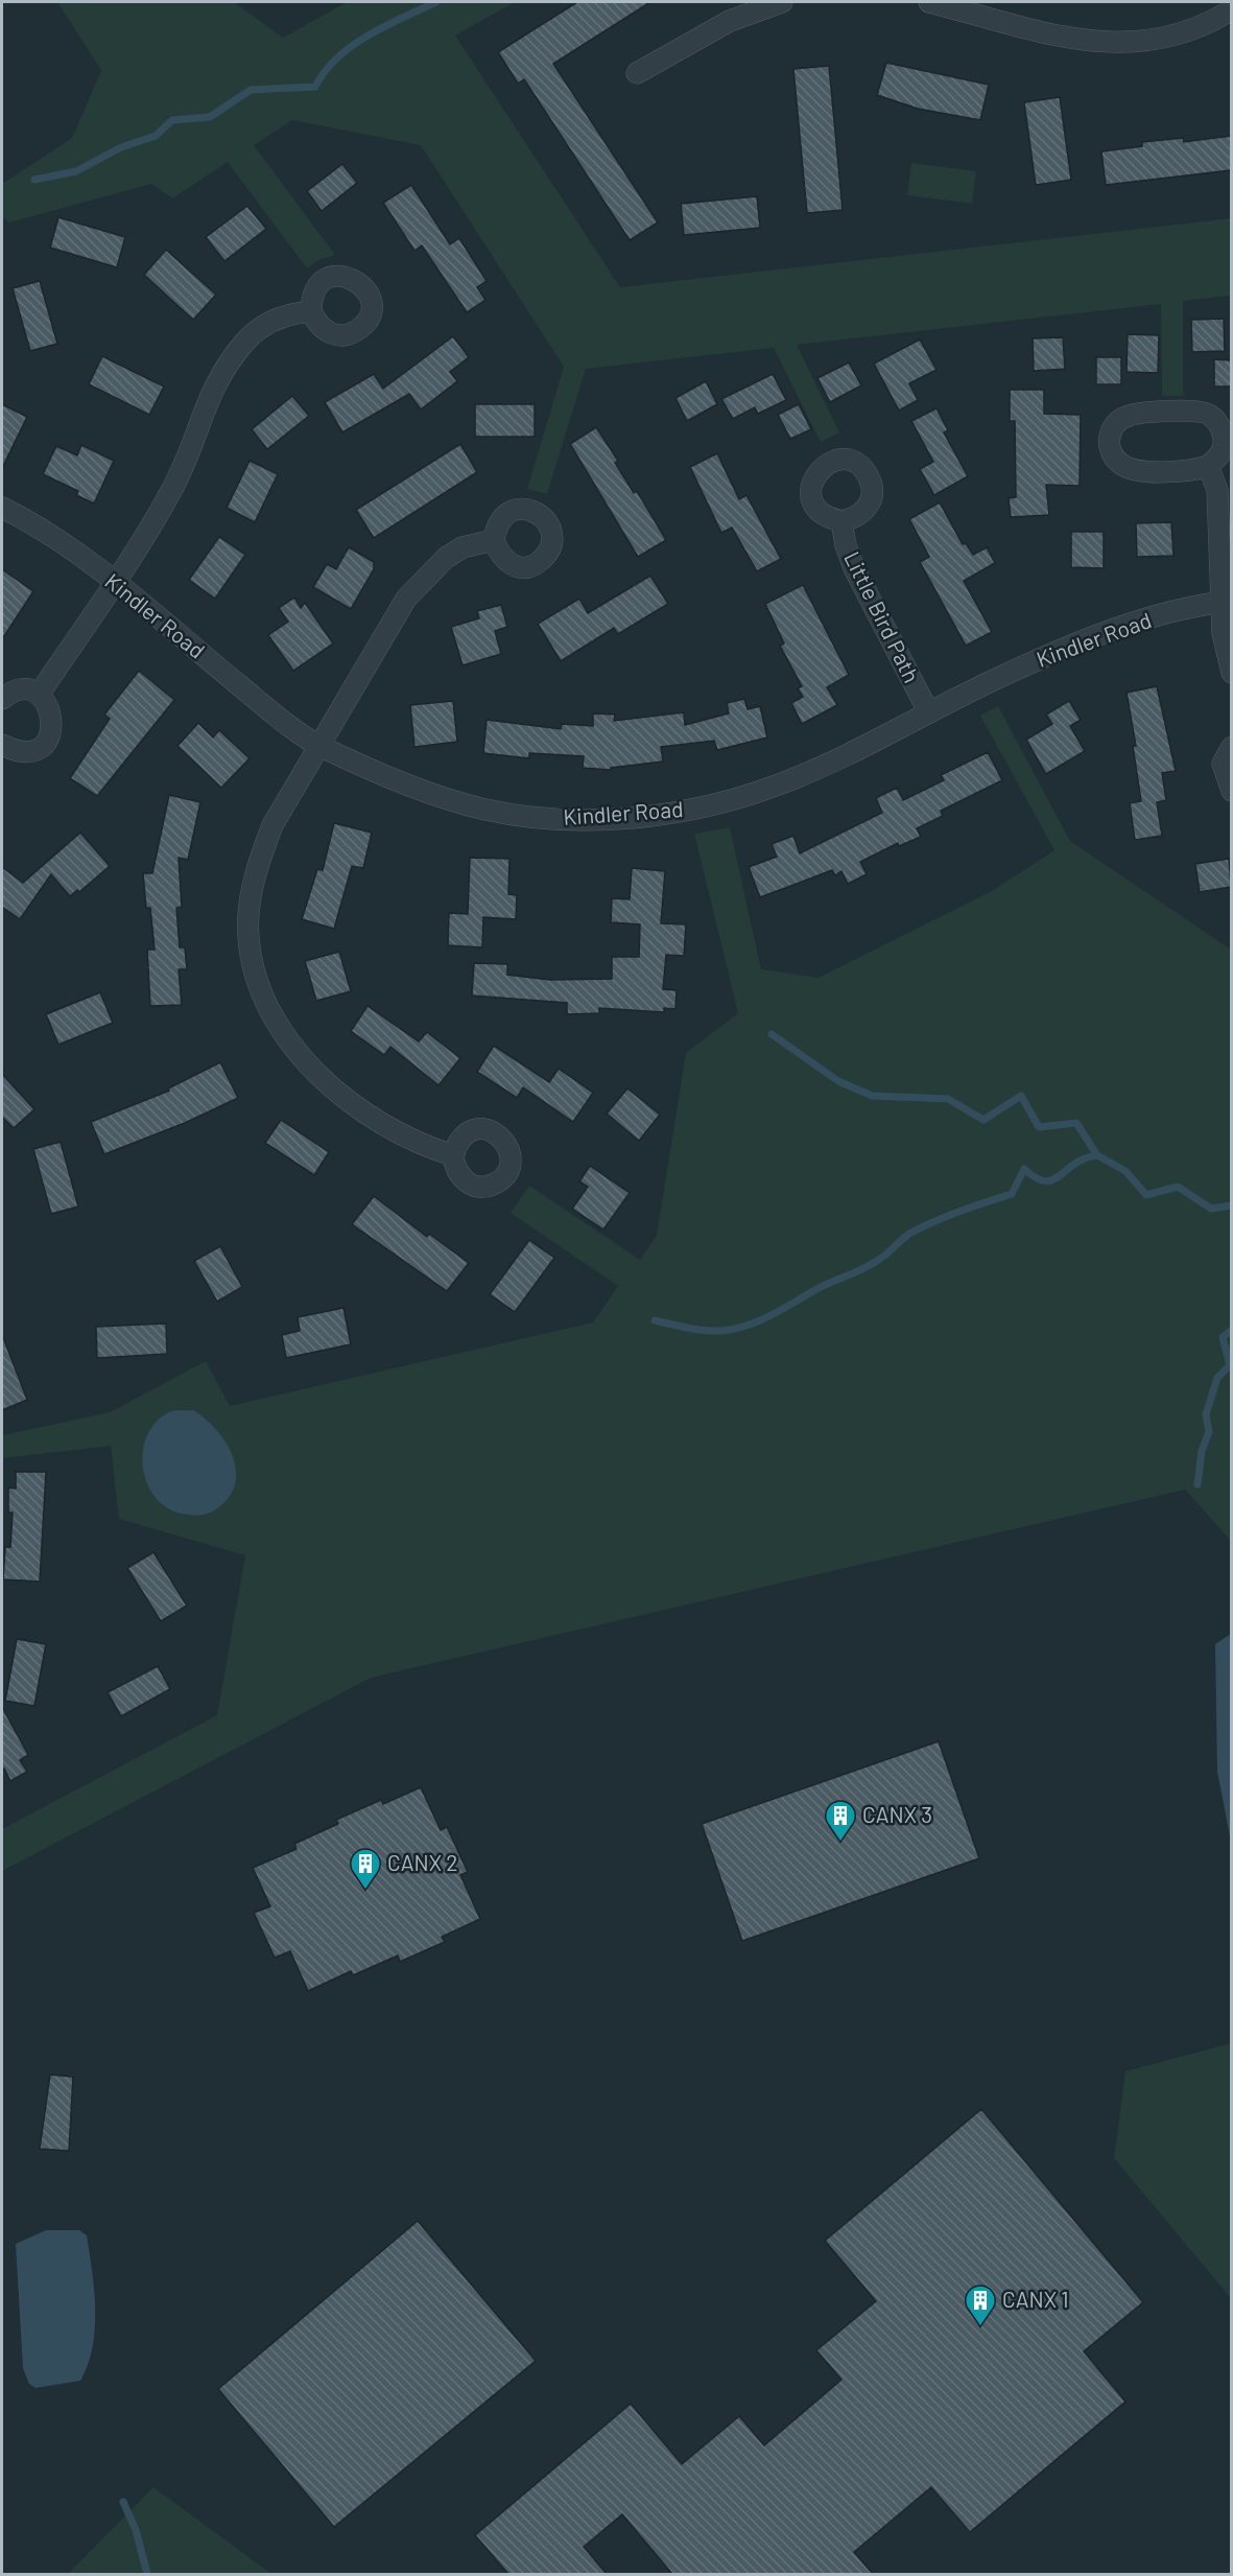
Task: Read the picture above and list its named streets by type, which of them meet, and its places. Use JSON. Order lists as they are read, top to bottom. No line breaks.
{"streets":{"street":["Kindler Road","Little Bird Path"]},"crossings":[["Kindler Road","Little Bird Path"]],"places":{"building":["CANX 3","CANX 2","CANX 1"]}}
